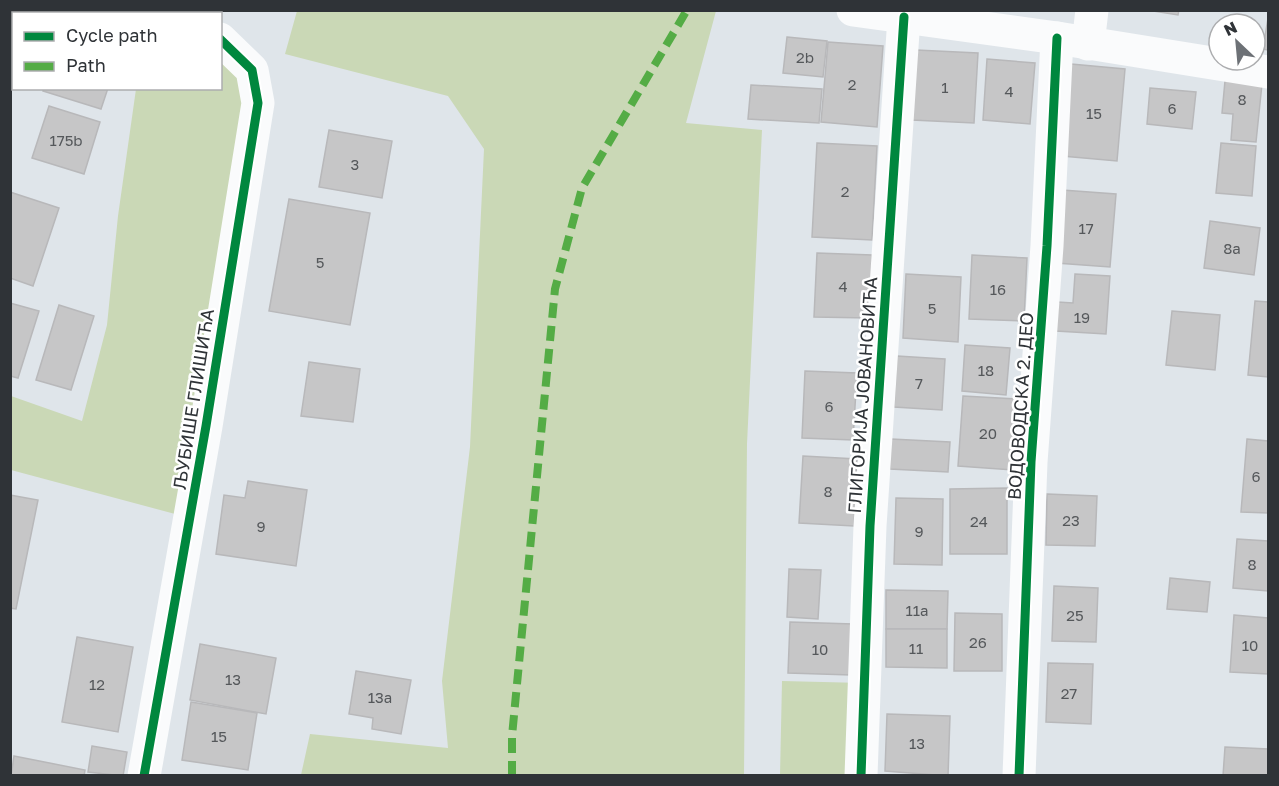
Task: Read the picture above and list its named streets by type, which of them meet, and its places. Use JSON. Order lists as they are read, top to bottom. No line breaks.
{"streets":{"street":["ГЛИГОРИЈА ЈОВАНОВИЋА","ЉУБИШЕ ГЛИШИЋА","ВОДОВОДСКА 2. ДЕО"]},"house_numbers":["2b","2","1","4","8","6","15","175b","3","2","17","8a","5","4","16","5","19","18","7","6","20","6","8","23","24","9","9","8","11a","25","26","10","11","10","13","12","27","13a","15","13"],"legend":["Cycle path","Path"],"north":"top left"}
